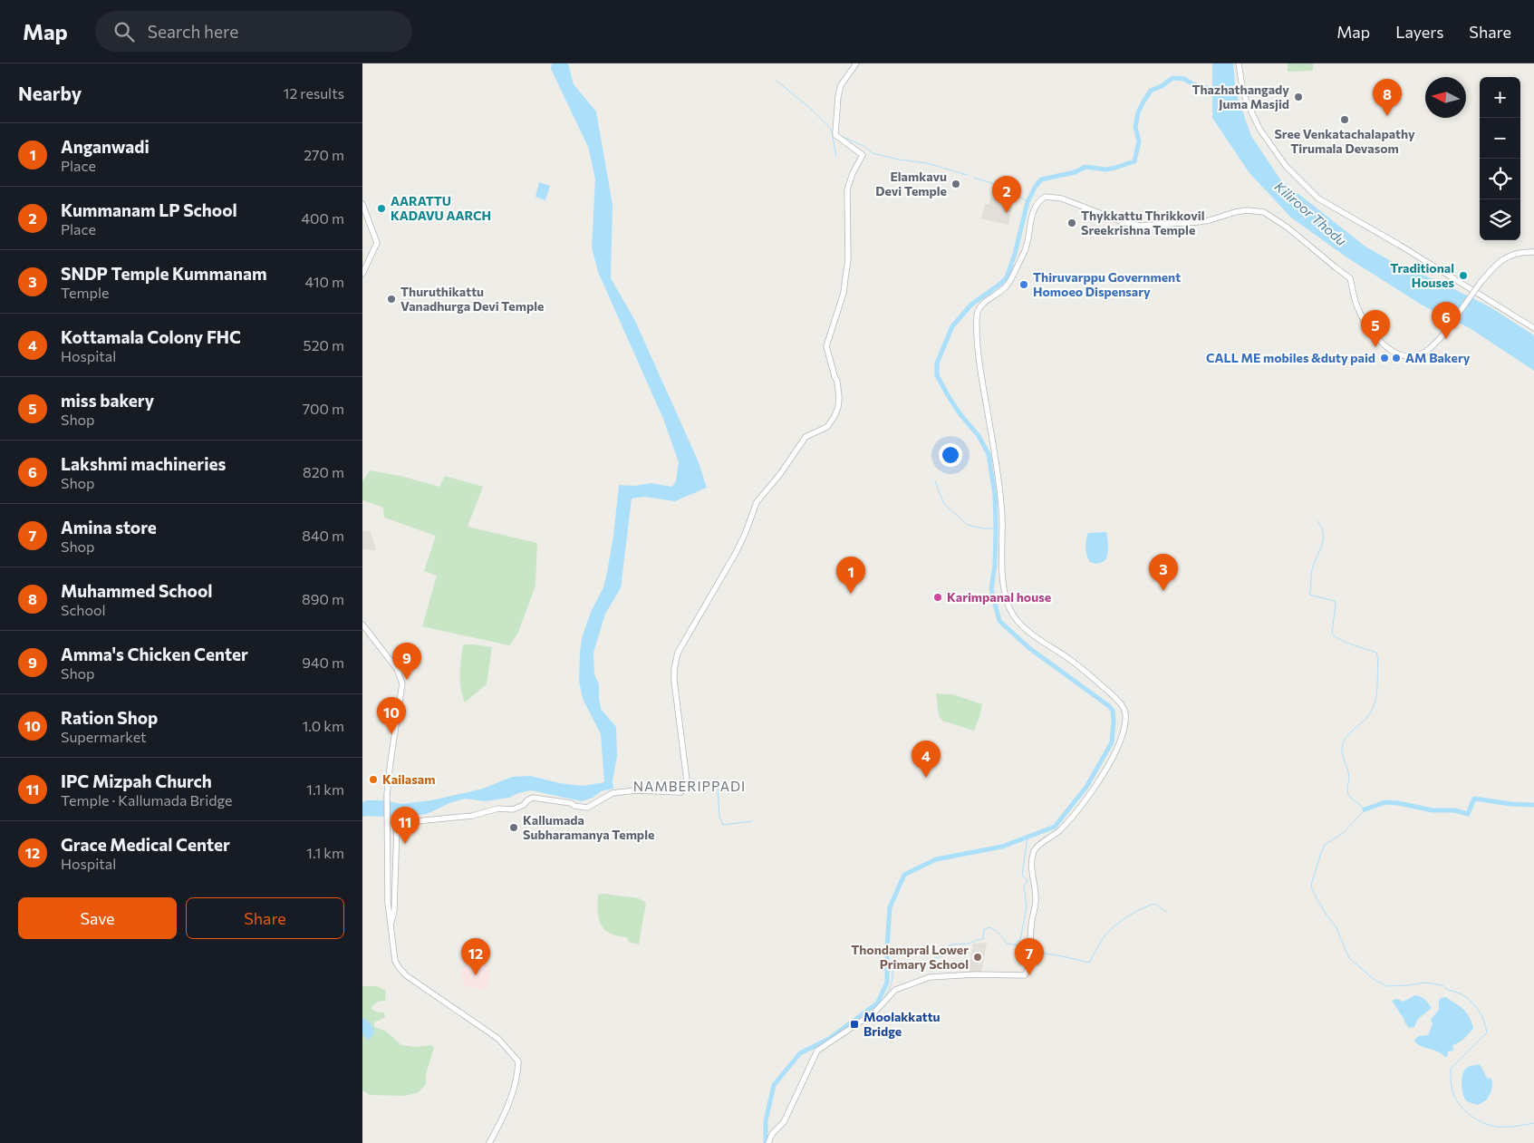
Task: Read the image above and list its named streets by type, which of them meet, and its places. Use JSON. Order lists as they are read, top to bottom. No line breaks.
{"districts":["NAMBERIPPADI"],"water":["Kiliroor Thodu"],"places":{"other":["Thazhathangady Juma Masjid","Sree Venkatachalapathy Tirumala Devasom","Elamkavu Devi Temple","AARATTU KADAVU AARCH","Thykkattu Thrikkovil Sreekrishna Temple","Traditional Houses","Thiruvarppu Government Homoeo Dispensary","Thuruthikattu Vanadhurga Devi Temple","CALL ME mobiles &duty paid","AM Bakery","Karimpanal house","Kailasam","Kallumada Subharamanya Temple","Thondampral Lower Primary School"],"transit":["Moolakkattu Bridge"]},"north":"left","page":{"header":"Map","search":"Search here","nav":["Map","Layers","Share"],"heading":["Nearby","12 results"],"map_buttons":["+","−"],"pins":["8","2","6","5","3","1","9","10","4","11","7","12"],"list":[{"mark":"1","name":"Anganwadi","note":"Place","value":"270 m"},{"mark":"2","name":"Kummanam LP School","note":"Place","value":"400 m"},{"mark":"3","name":"SNDP Temple Kummanam","note":"Temple","value":"410 m"},{"mark":"4","name":"Kottamala Colony FHC","note":"Hospital","value":"520 m"},{"mark":"5","name":"miss bakery","note":"Shop","value":"700 m"},{"mark":"6","name":"Lakshmi machineries","note":"Shop","value":"820 m"},{"mark":"7","name":"Amina store","note":"Shop","value":"840 m"},{"mark":"8","name":"Muhammed School","note":"School","value":"890 m"},{"mark":"9","name":"Amma's Chicken Center","note":"Shop","value":"940 m"},{"mark":"10","name":"Ration Shop","note":"Supermarket","value":"1.0 km"},{"mark":"11","name":"IPC Mizpah Church","note":"Temple · Kallumada Bridge","value":"1.1 km"},{"mark":"12","name":"Grace Medical Center","note":"Hospital","value":"1.1 km"}],"buttons":["Save","Share"]}}
